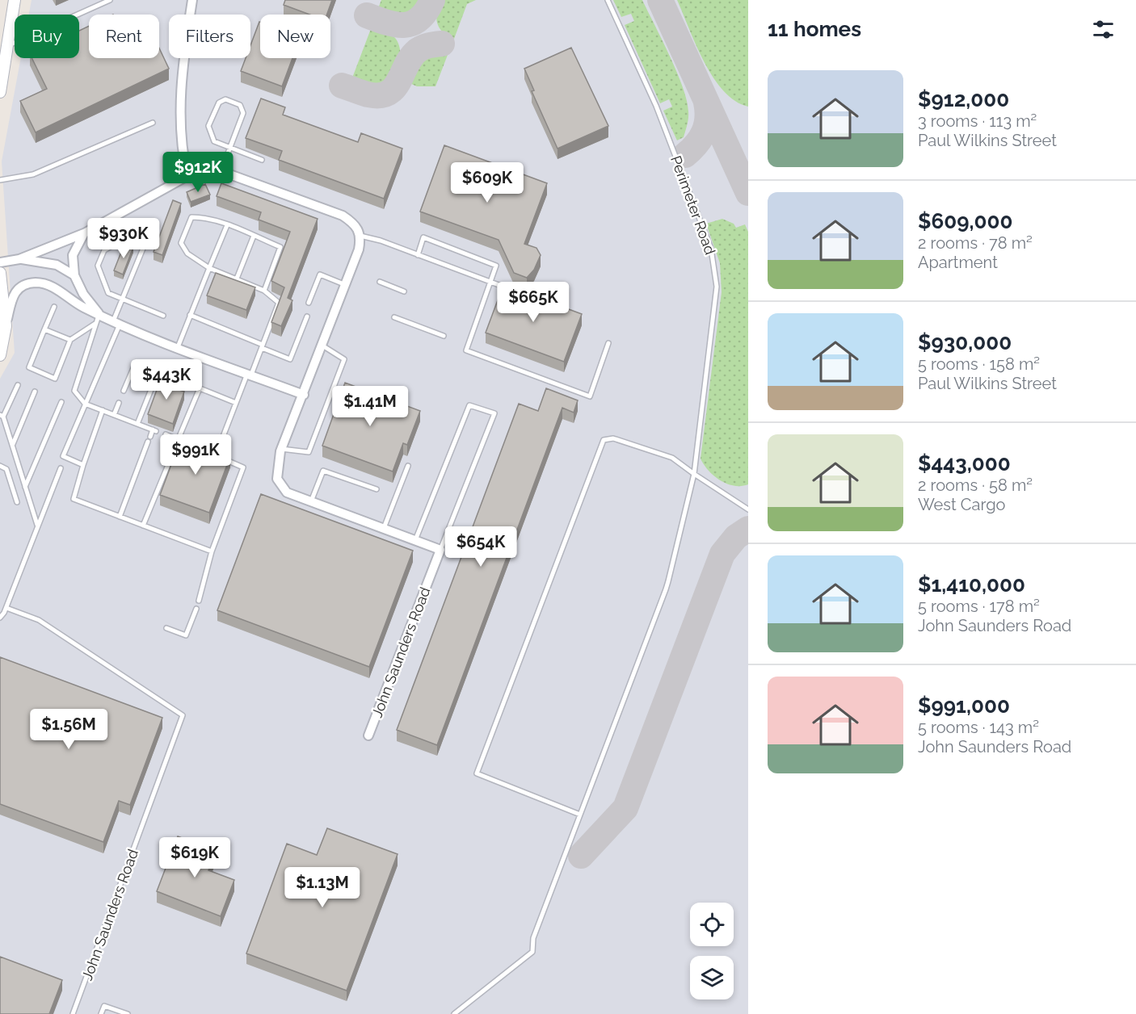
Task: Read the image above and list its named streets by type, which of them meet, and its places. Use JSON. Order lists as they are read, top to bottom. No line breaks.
{"streets":{"street":["John Saunders Road"],"lane":["Perimeter Road"]},"page":{"heading":"11 homes","chip":["Buy","Rent","Filters","New"],"list":[{"name":"$912,000","note":"3 rooms · 113 m² · Paul Wilkins Street"},{"name":"$609,000","note":"2 rooms · 78 m² · Apartment"},{"name":"$930,000","note":"5 rooms · 158 m² · Paul Wilkins Street"},{"name":"$443,000","note":"2 rooms · 58 m² · West Cargo"},{"name":"$1,410,000","note":"5 rooms · 178 m² · John Saunders Road"},{"name":"$991,000","note":"5 rooms · 143 m² · John Saunders Road"}],"price":["$912K","$609K","$930K","$665K","$443K","$1.41M","$991K","$654K","$1.56M","$619K","$1.13M"]}}
